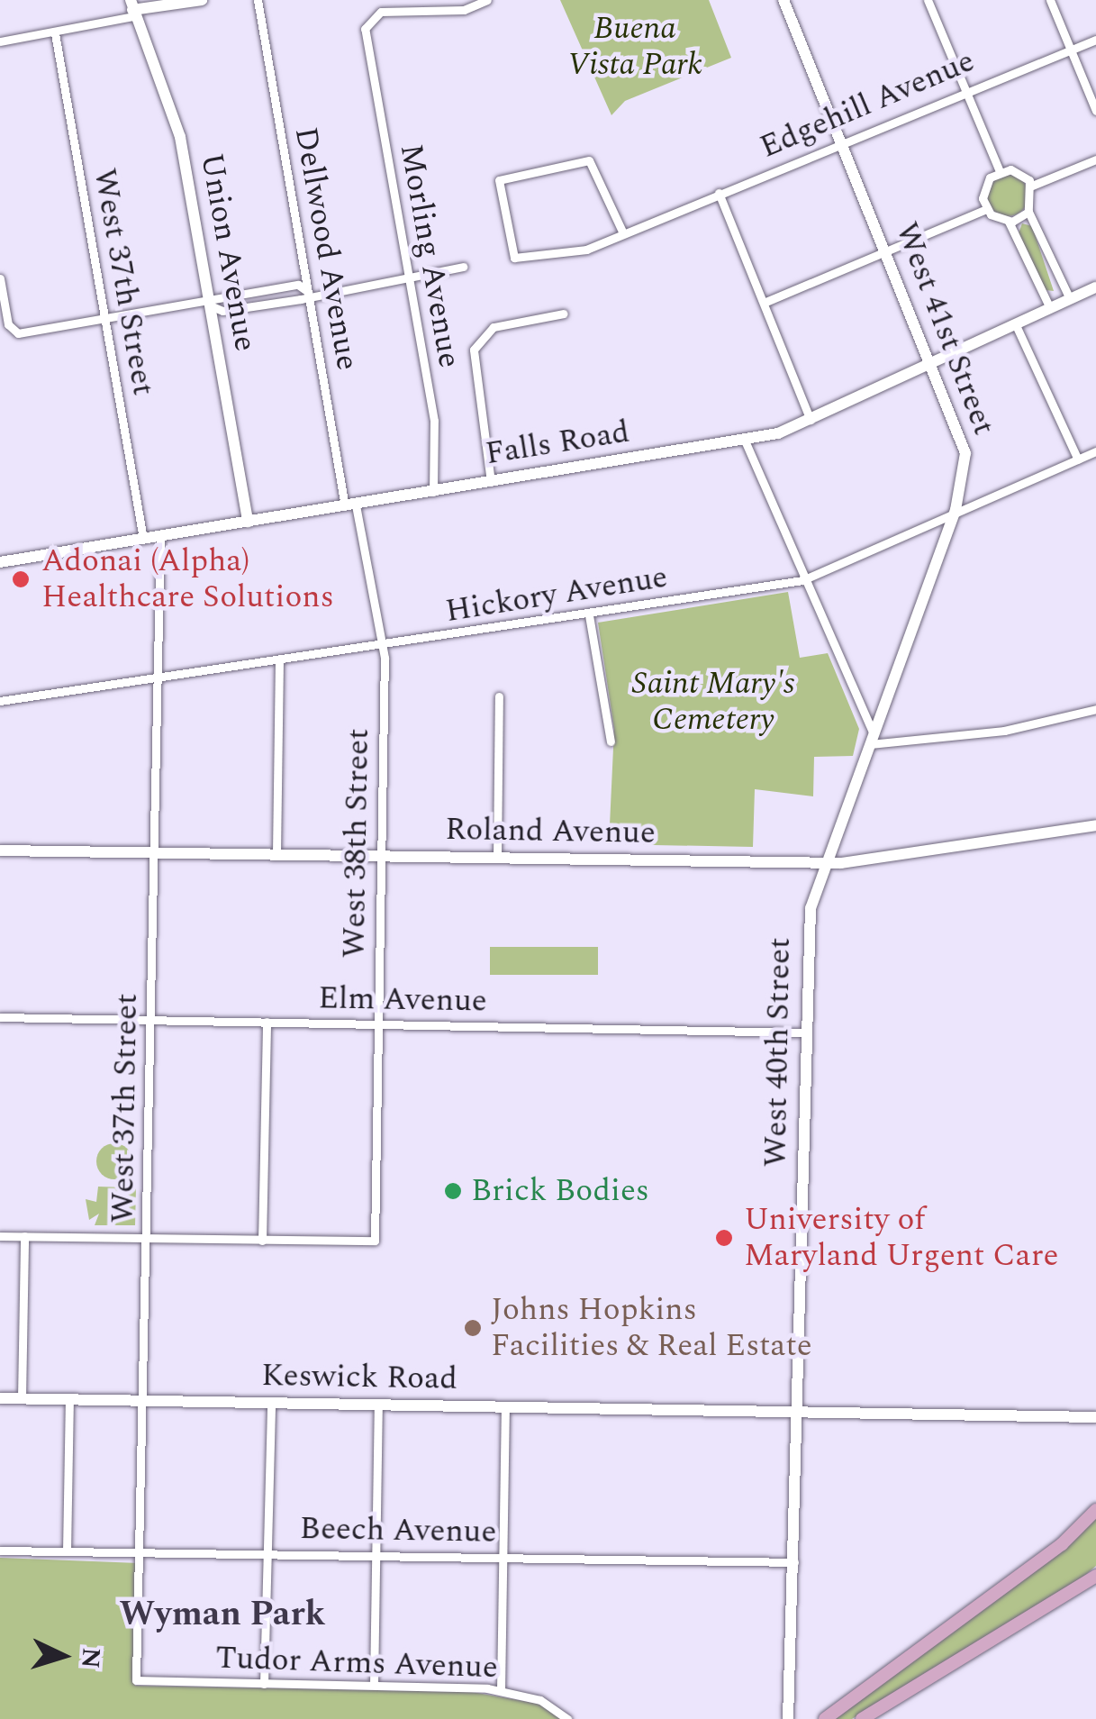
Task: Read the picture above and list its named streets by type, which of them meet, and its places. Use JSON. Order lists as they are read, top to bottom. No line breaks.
{"streets":{"main road":["Union Avenue","West 41st Street","Falls Road","Roland Avenue","West 40th Street","Keswick Road"],"street":["Edgehill Avenue","Dellwood Avenue","Morling Avenue","West 37th Street","Hickory Avenue","West 38th Street","Elm Avenue","Beech Avenue","Tudor Arms Avenue"]},"crossings":[["Edgehill Avenue","West 41st Street"],["Dellwood Avenue","Falls Road"],["Dellwood Avenue","West 38th Street"],["Union Avenue","Falls Road"],["Morling Avenue","Falls Road"],["West 37th Street","Falls Road"],["West 37th Street","Hickory Avenue"],["West 37th Street","Roland Avenue"],["West 37th Street","Elm Avenue"],["West 37th Street","Keswick Road"],["West 37th Street","Beech Avenue"],["West 37th Street","Tudor Arms Avenue"],["West 41st Street","Falls Road"],["West 41st Street","Hickory Avenue"],["West 41st Street","West 40th Street"],["Falls Road","West 38th Street"],["Hickory Avenue","West 38th Street"],["Roland Avenue","West 38th Street"],["Roland Avenue","West 40th Street"],["West 38th Street","Elm Avenue"],["Elm Avenue","West 40th Street"],["West 40th Street","Keswick Road"],["West 40th Street","Beech Avenue"]],"districts":["Wyman Park"],"parks":["Buena Vista Park","Saint Mary's Cemetery"],"places":["Adonai (Alpha) Healthcare Solutions","Brick Bodies","University of Maryland Urgent Care","Johns Hopkins Facilities & Real Estate"],"north":"right"}
